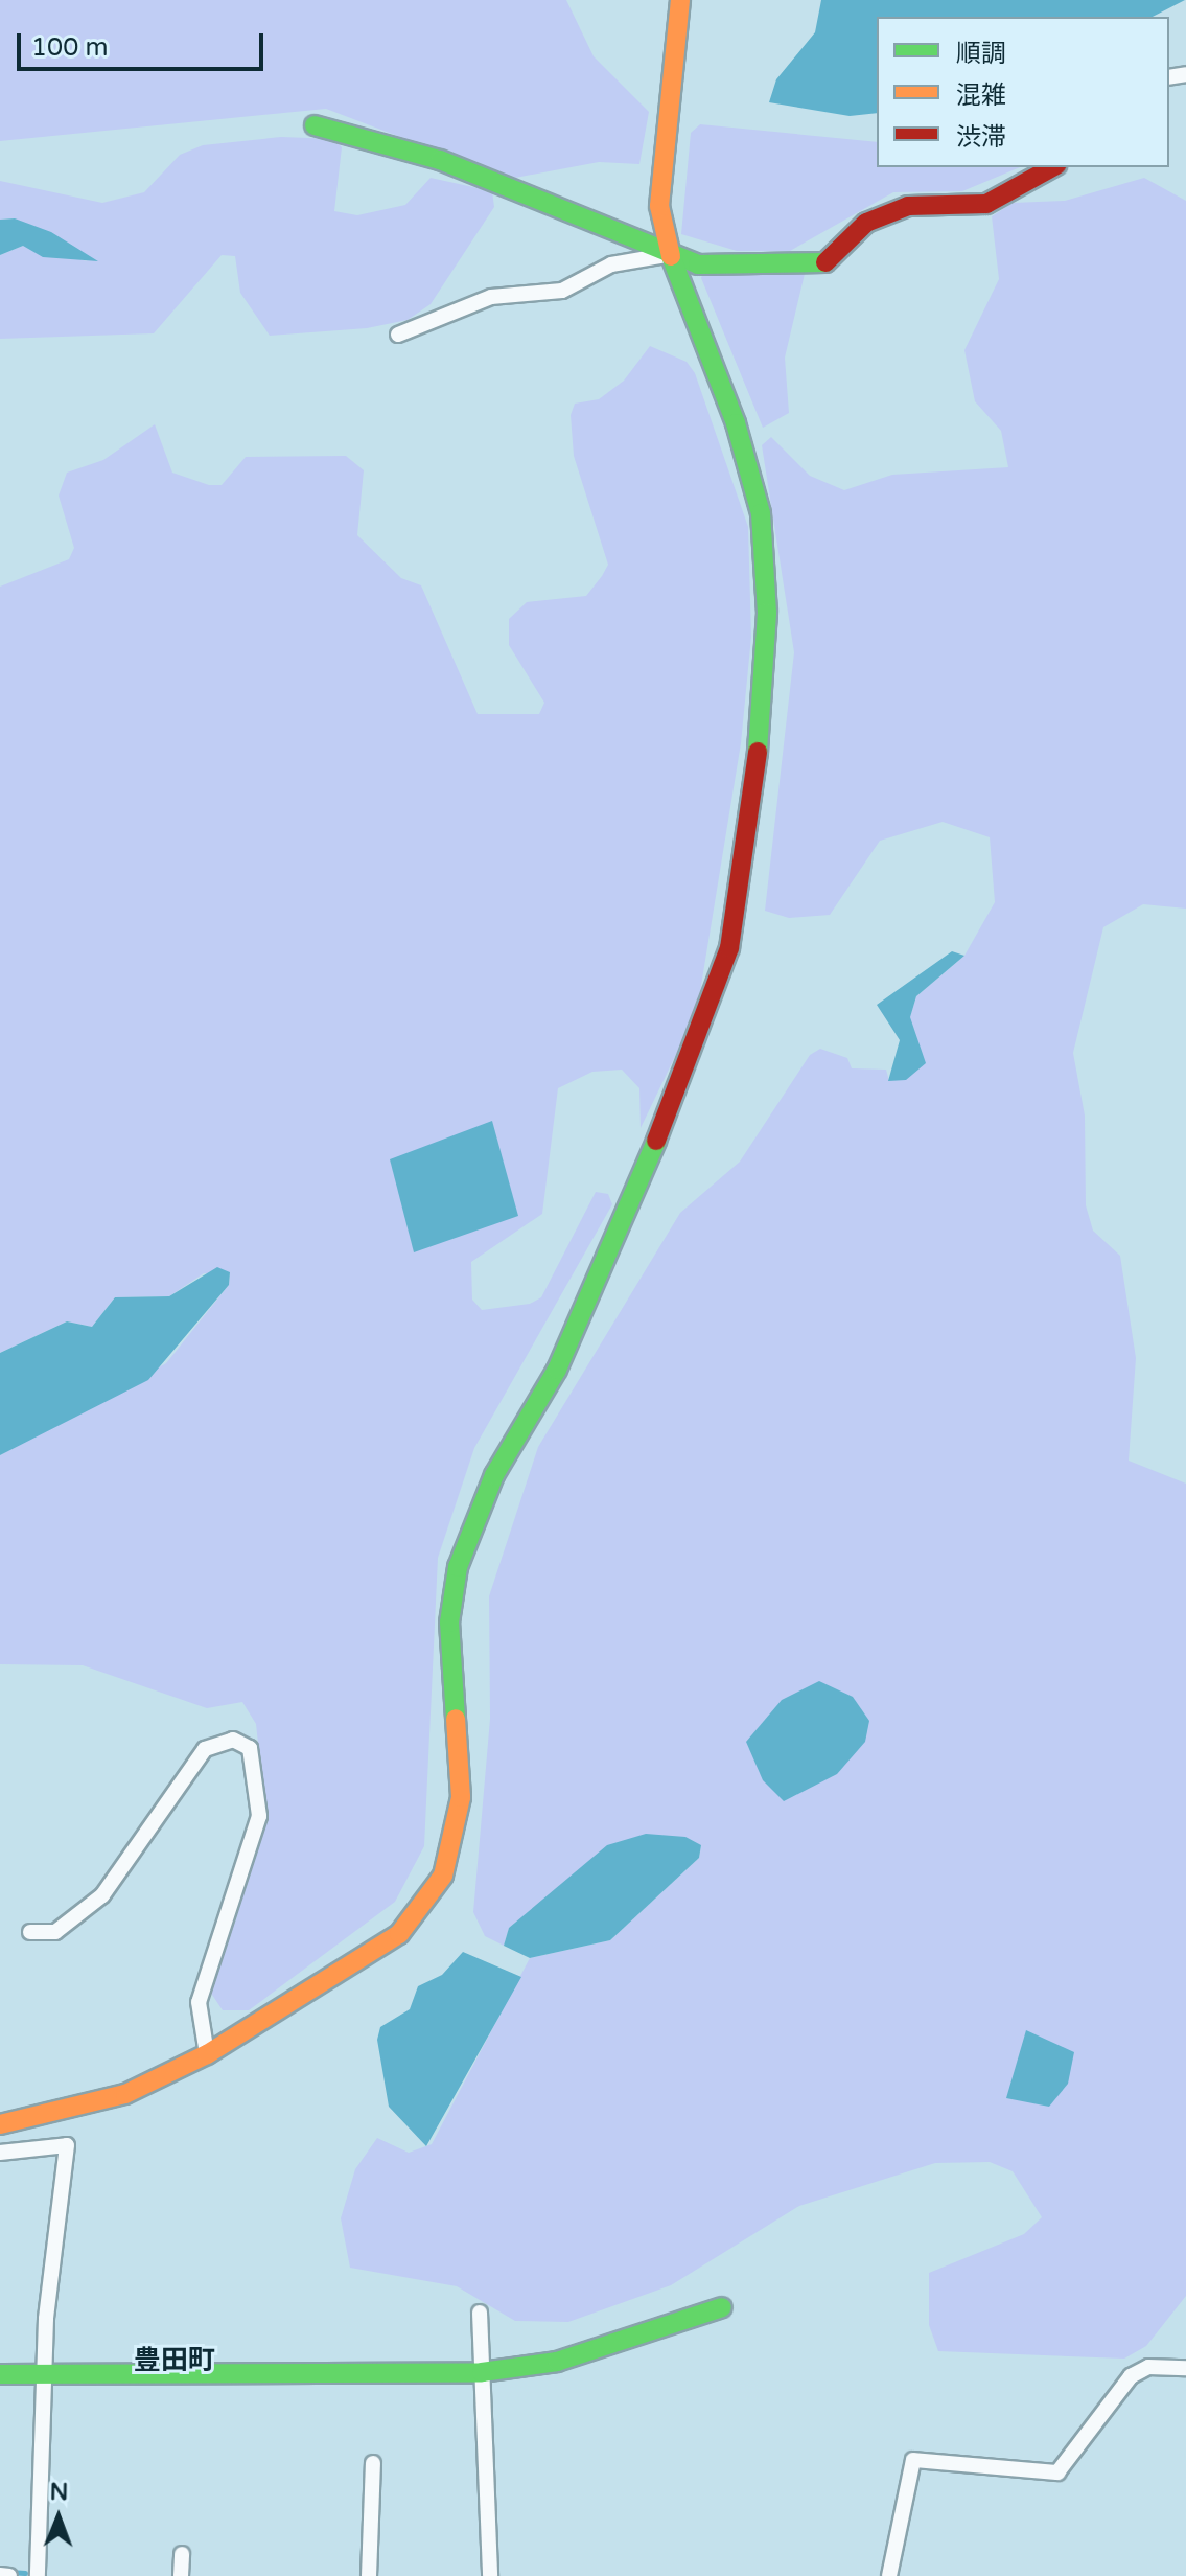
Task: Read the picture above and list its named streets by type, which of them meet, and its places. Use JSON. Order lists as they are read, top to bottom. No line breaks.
{"districts":["豊田町"],"legend":["順調","混雑","渋滞"],"scale_bar":"100 m","north":"top"}
